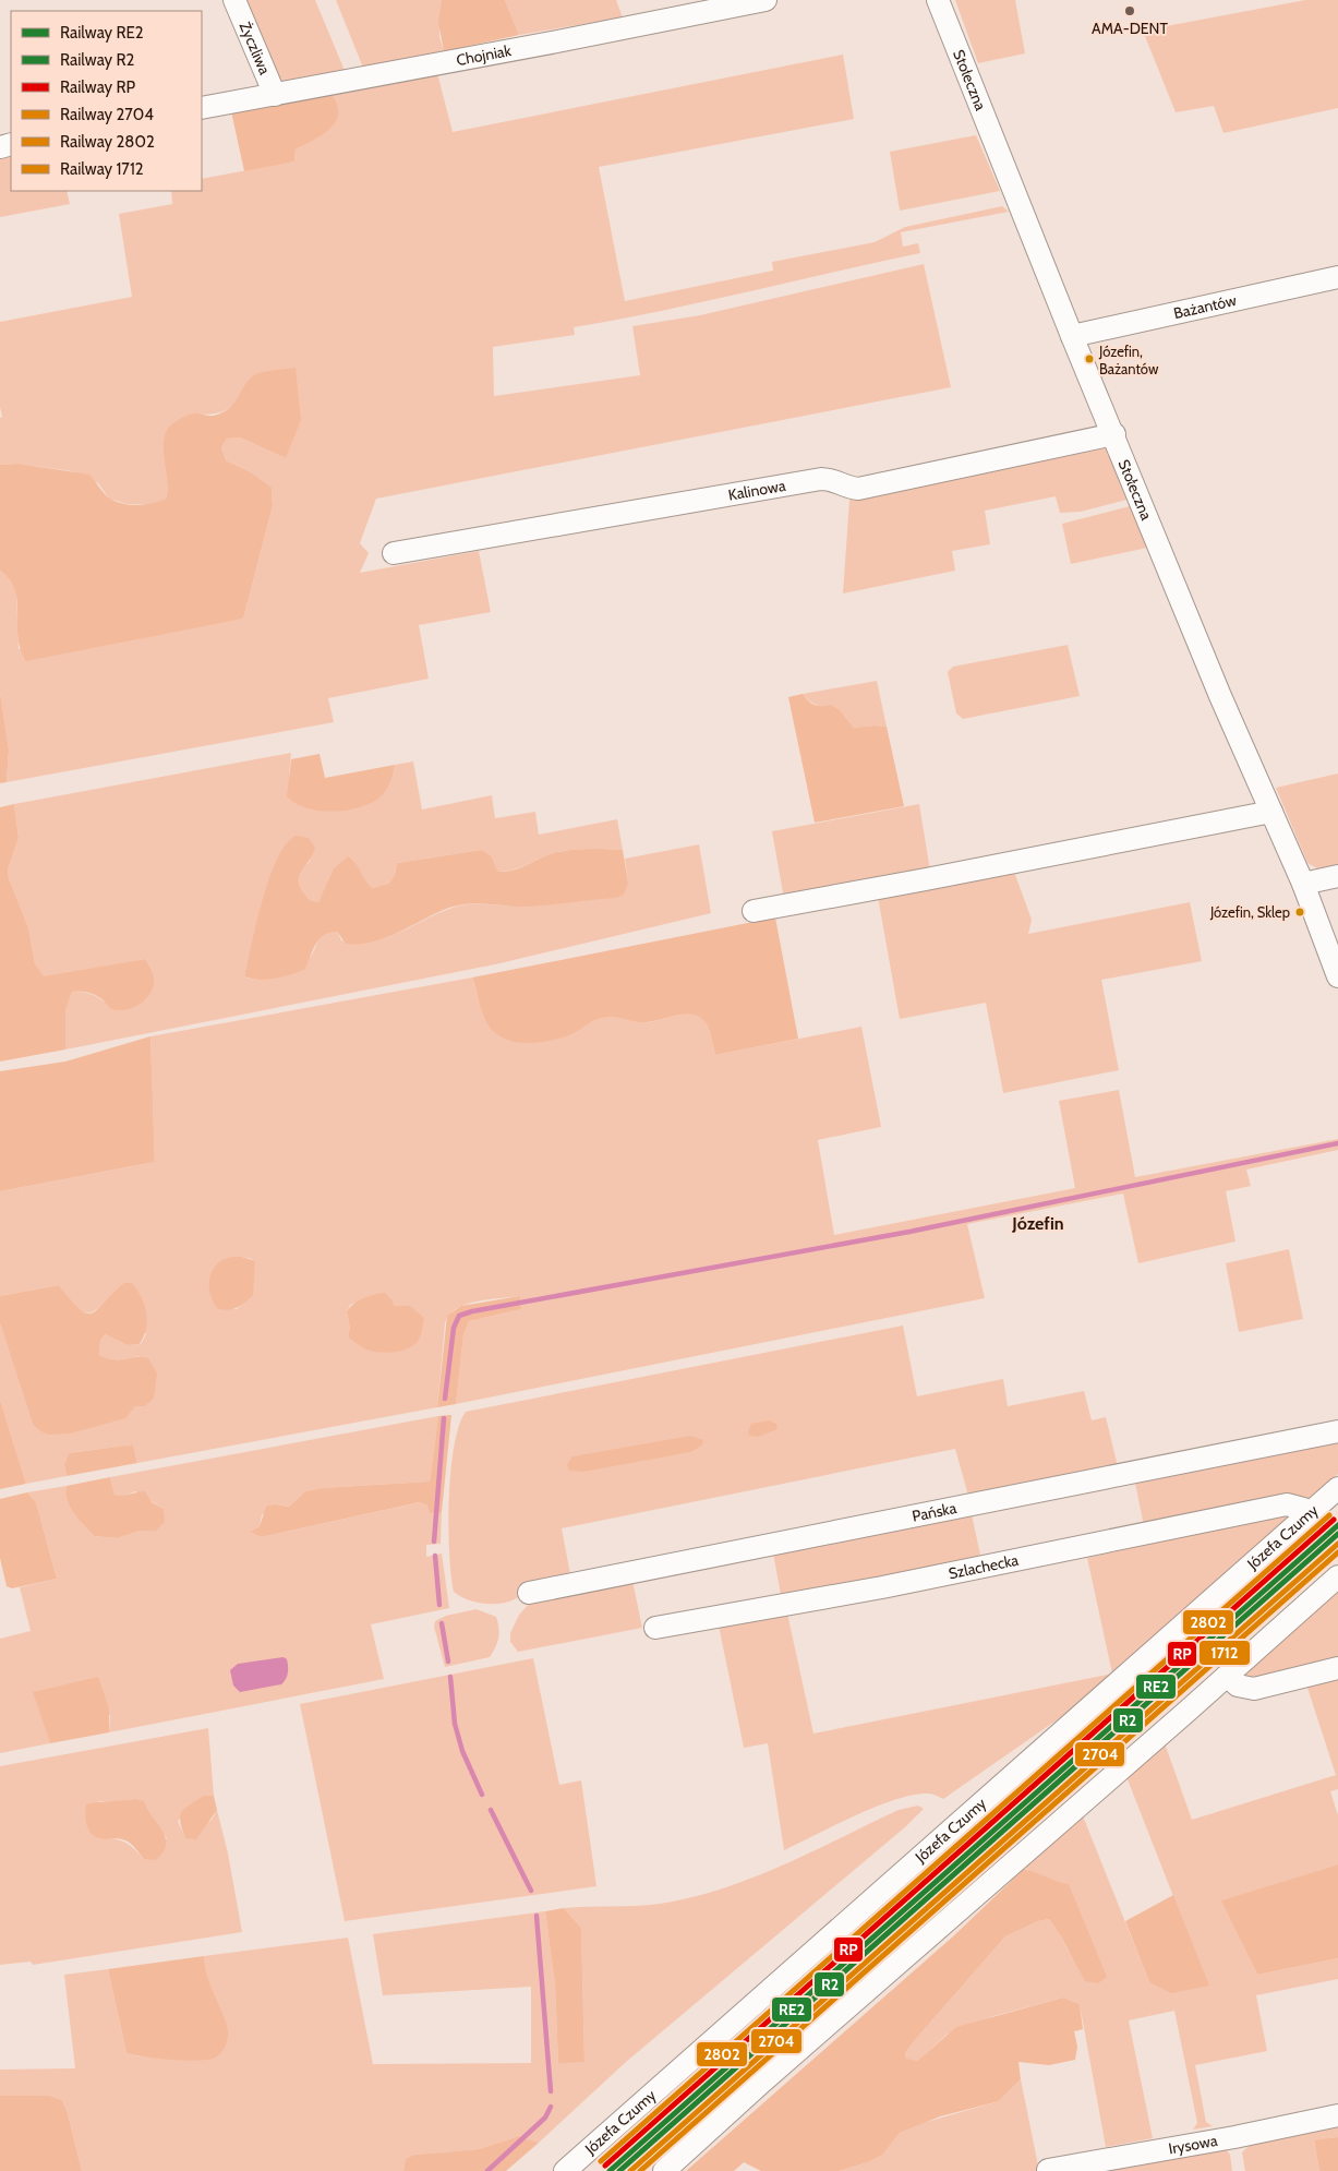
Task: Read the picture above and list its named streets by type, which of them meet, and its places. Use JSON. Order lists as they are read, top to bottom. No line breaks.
{"streets":{"street":["Życzliwa","Chojniak","Stołeczna","Bażantów","Kalinowa","Pańska","Józefa Czumy","Szlachecka","Irysowa"]},"crossings":[["Życzliwa","Chojniak"],["Stołeczna","Bażantów"],["Stołeczna","Kalinowa"],["Józefa Czumy","Szlachecka"]],"districts":["Józefin"],"places":["AMA-DENT","Józefin, Bażantów","Józefin, Sklep"],"lines":["rail line 2802","rail line RP","rail line RE2","rail line R2","rail line 2704","rail line 1712"],"legend":["Railway RE2","Railway R2","Railway RP","Railway 2704","Railway 2802","Railway 1712"]}
